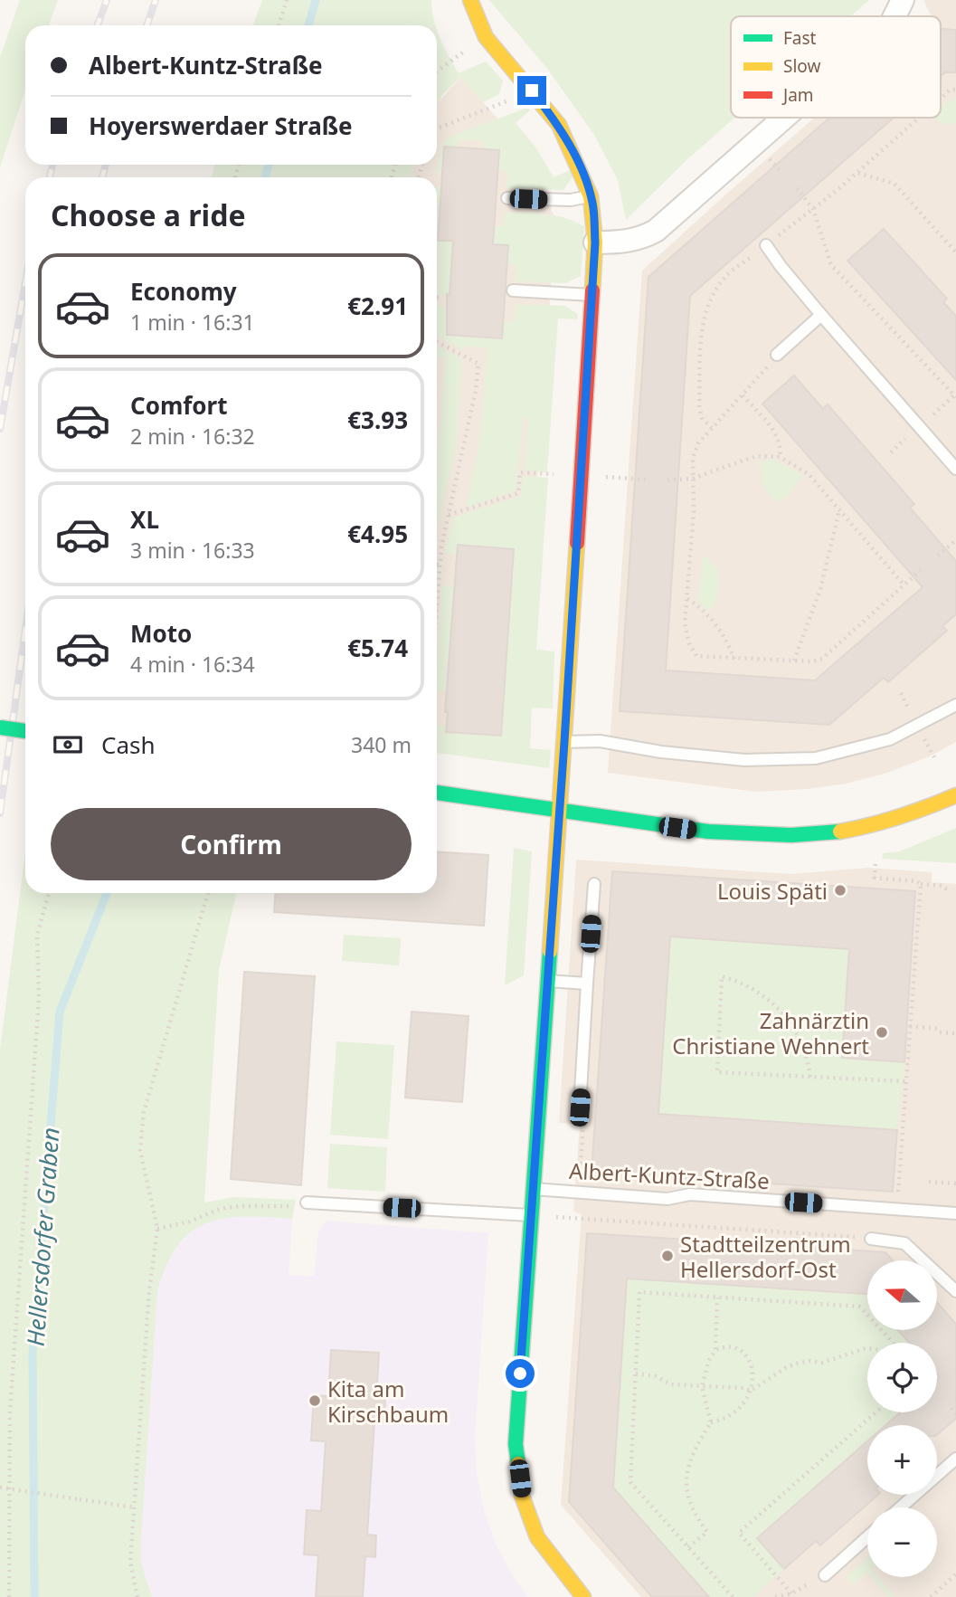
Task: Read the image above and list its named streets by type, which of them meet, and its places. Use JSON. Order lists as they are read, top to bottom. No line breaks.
{"streets":{"lane":["Albert-Kuntz-Straße"]},"water":["Hellersdorfer Graben"],"places":["Louis Späti","Zahnärztin Christiane Wehnert","Stadtteilzentrum Hellersdorf-Ost","Kita am Kirschbaum"],"legend":["Fast","Slow","Jam"],"north":"left","page":{"banner":["Albert-Kuntz-Straße","Hoyerswerdaer Straße"],"heading":"Choose a ride","list":[{"name":"Economy","note":"1 min · 16:31","value":"€2.91"},{"name":"Comfort","note":"2 min · 16:32","value":"€3.93"},{"name":"XL","note":"3 min · 16:33","value":"€4.95"},{"name":"Moto","note":"4 min · 16:34","value":"€5.74"}],"pay":["Cash","340 m"],"buttons":"Confirm","map_buttons":["+","−"]}}
